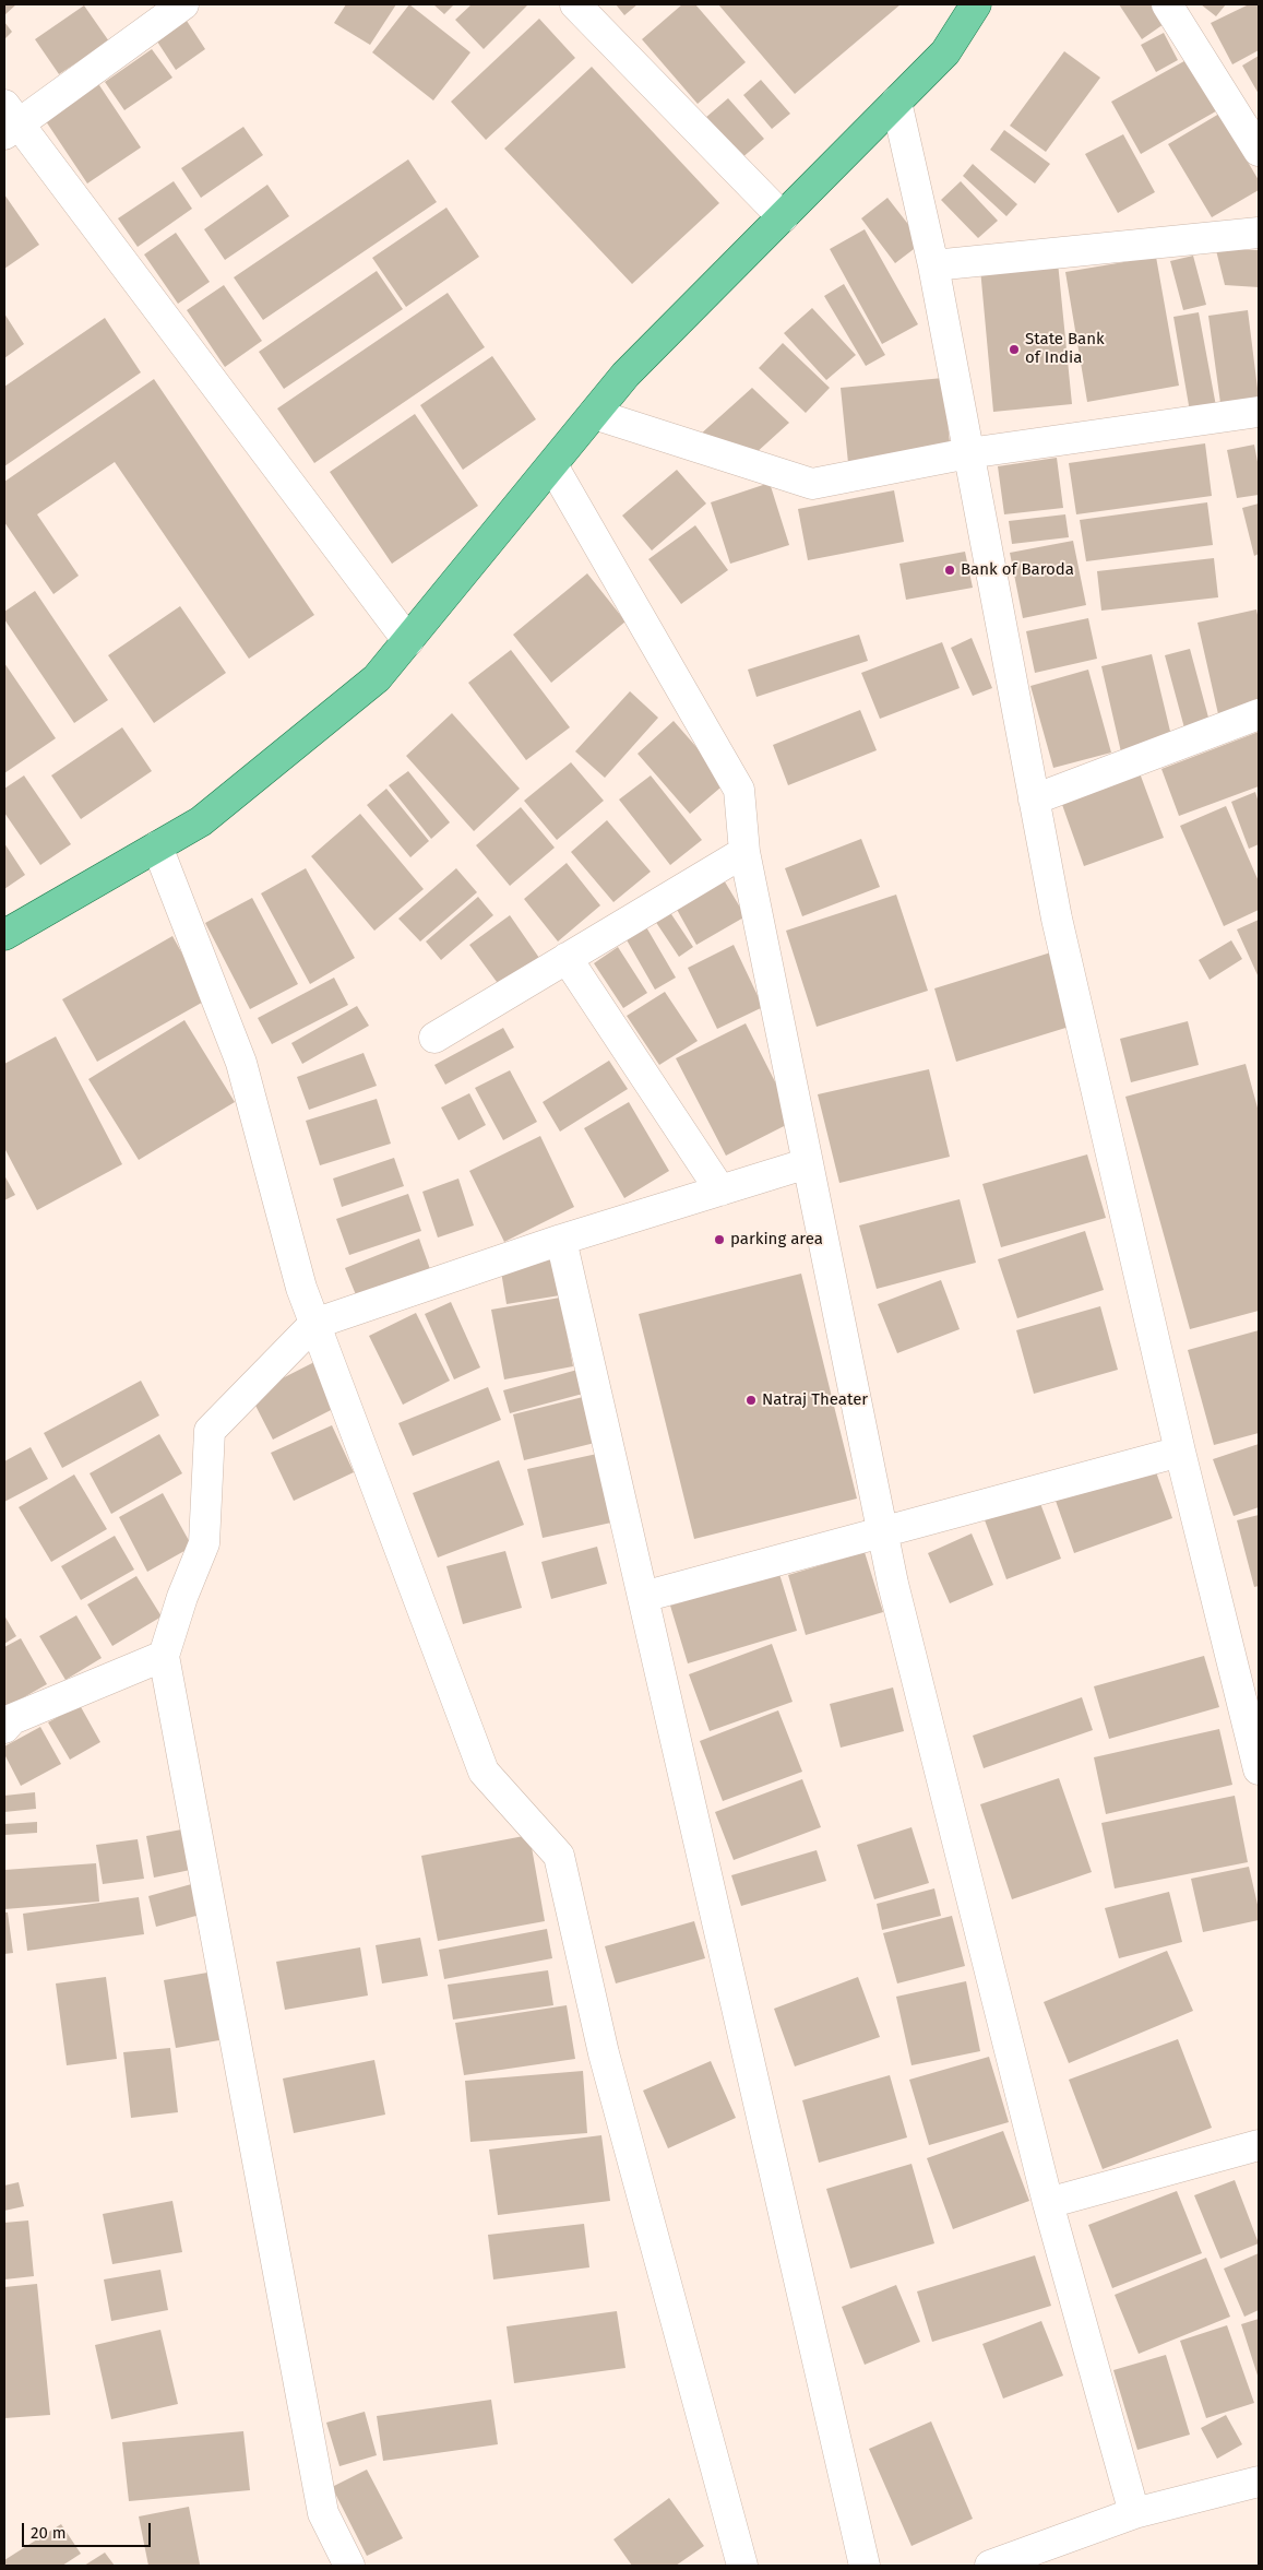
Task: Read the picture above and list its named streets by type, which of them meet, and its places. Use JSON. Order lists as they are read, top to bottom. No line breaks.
{"places":["State Bank of India","Bank of Baroda","parking area","Natraj Theater"],"scale_bar":"20 m"}
